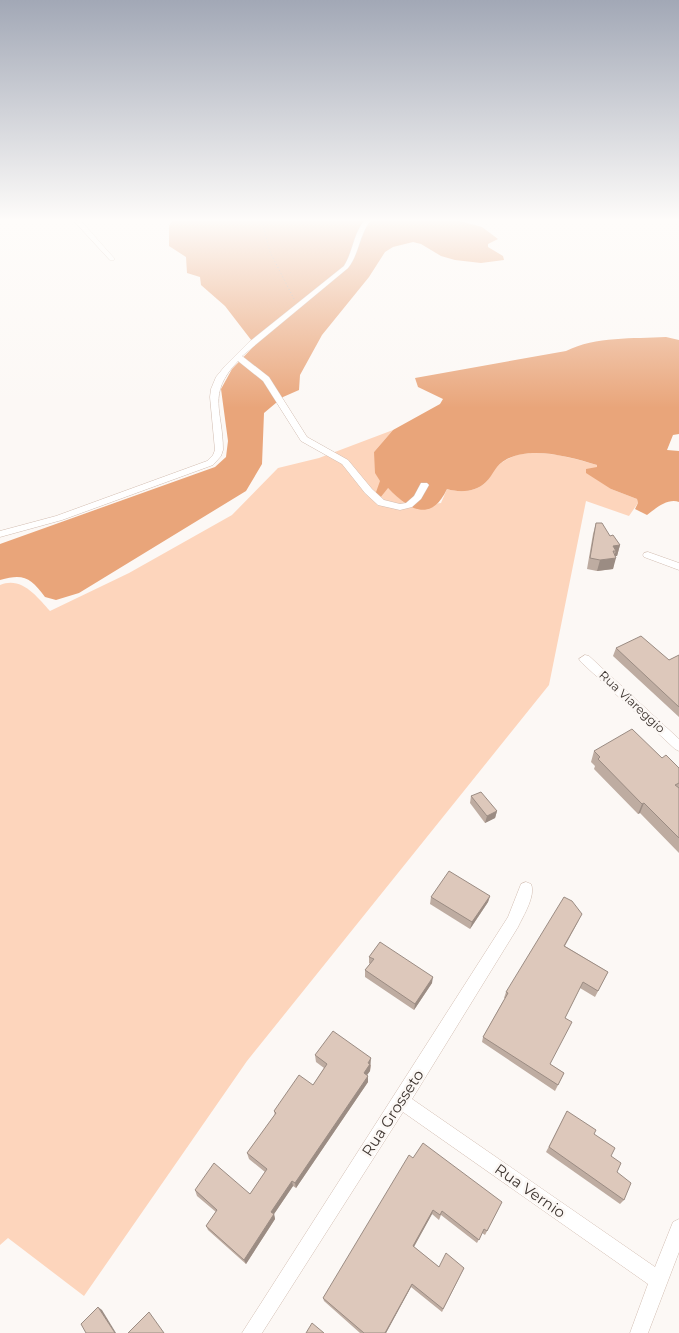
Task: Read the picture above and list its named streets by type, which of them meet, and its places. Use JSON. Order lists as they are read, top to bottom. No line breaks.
{"streets":{"street":["Rua Viareggio","Rua Grosseto","Rua Vernio"]},"crossings":[["Rua Grosseto","Rua Vernio"]]}
